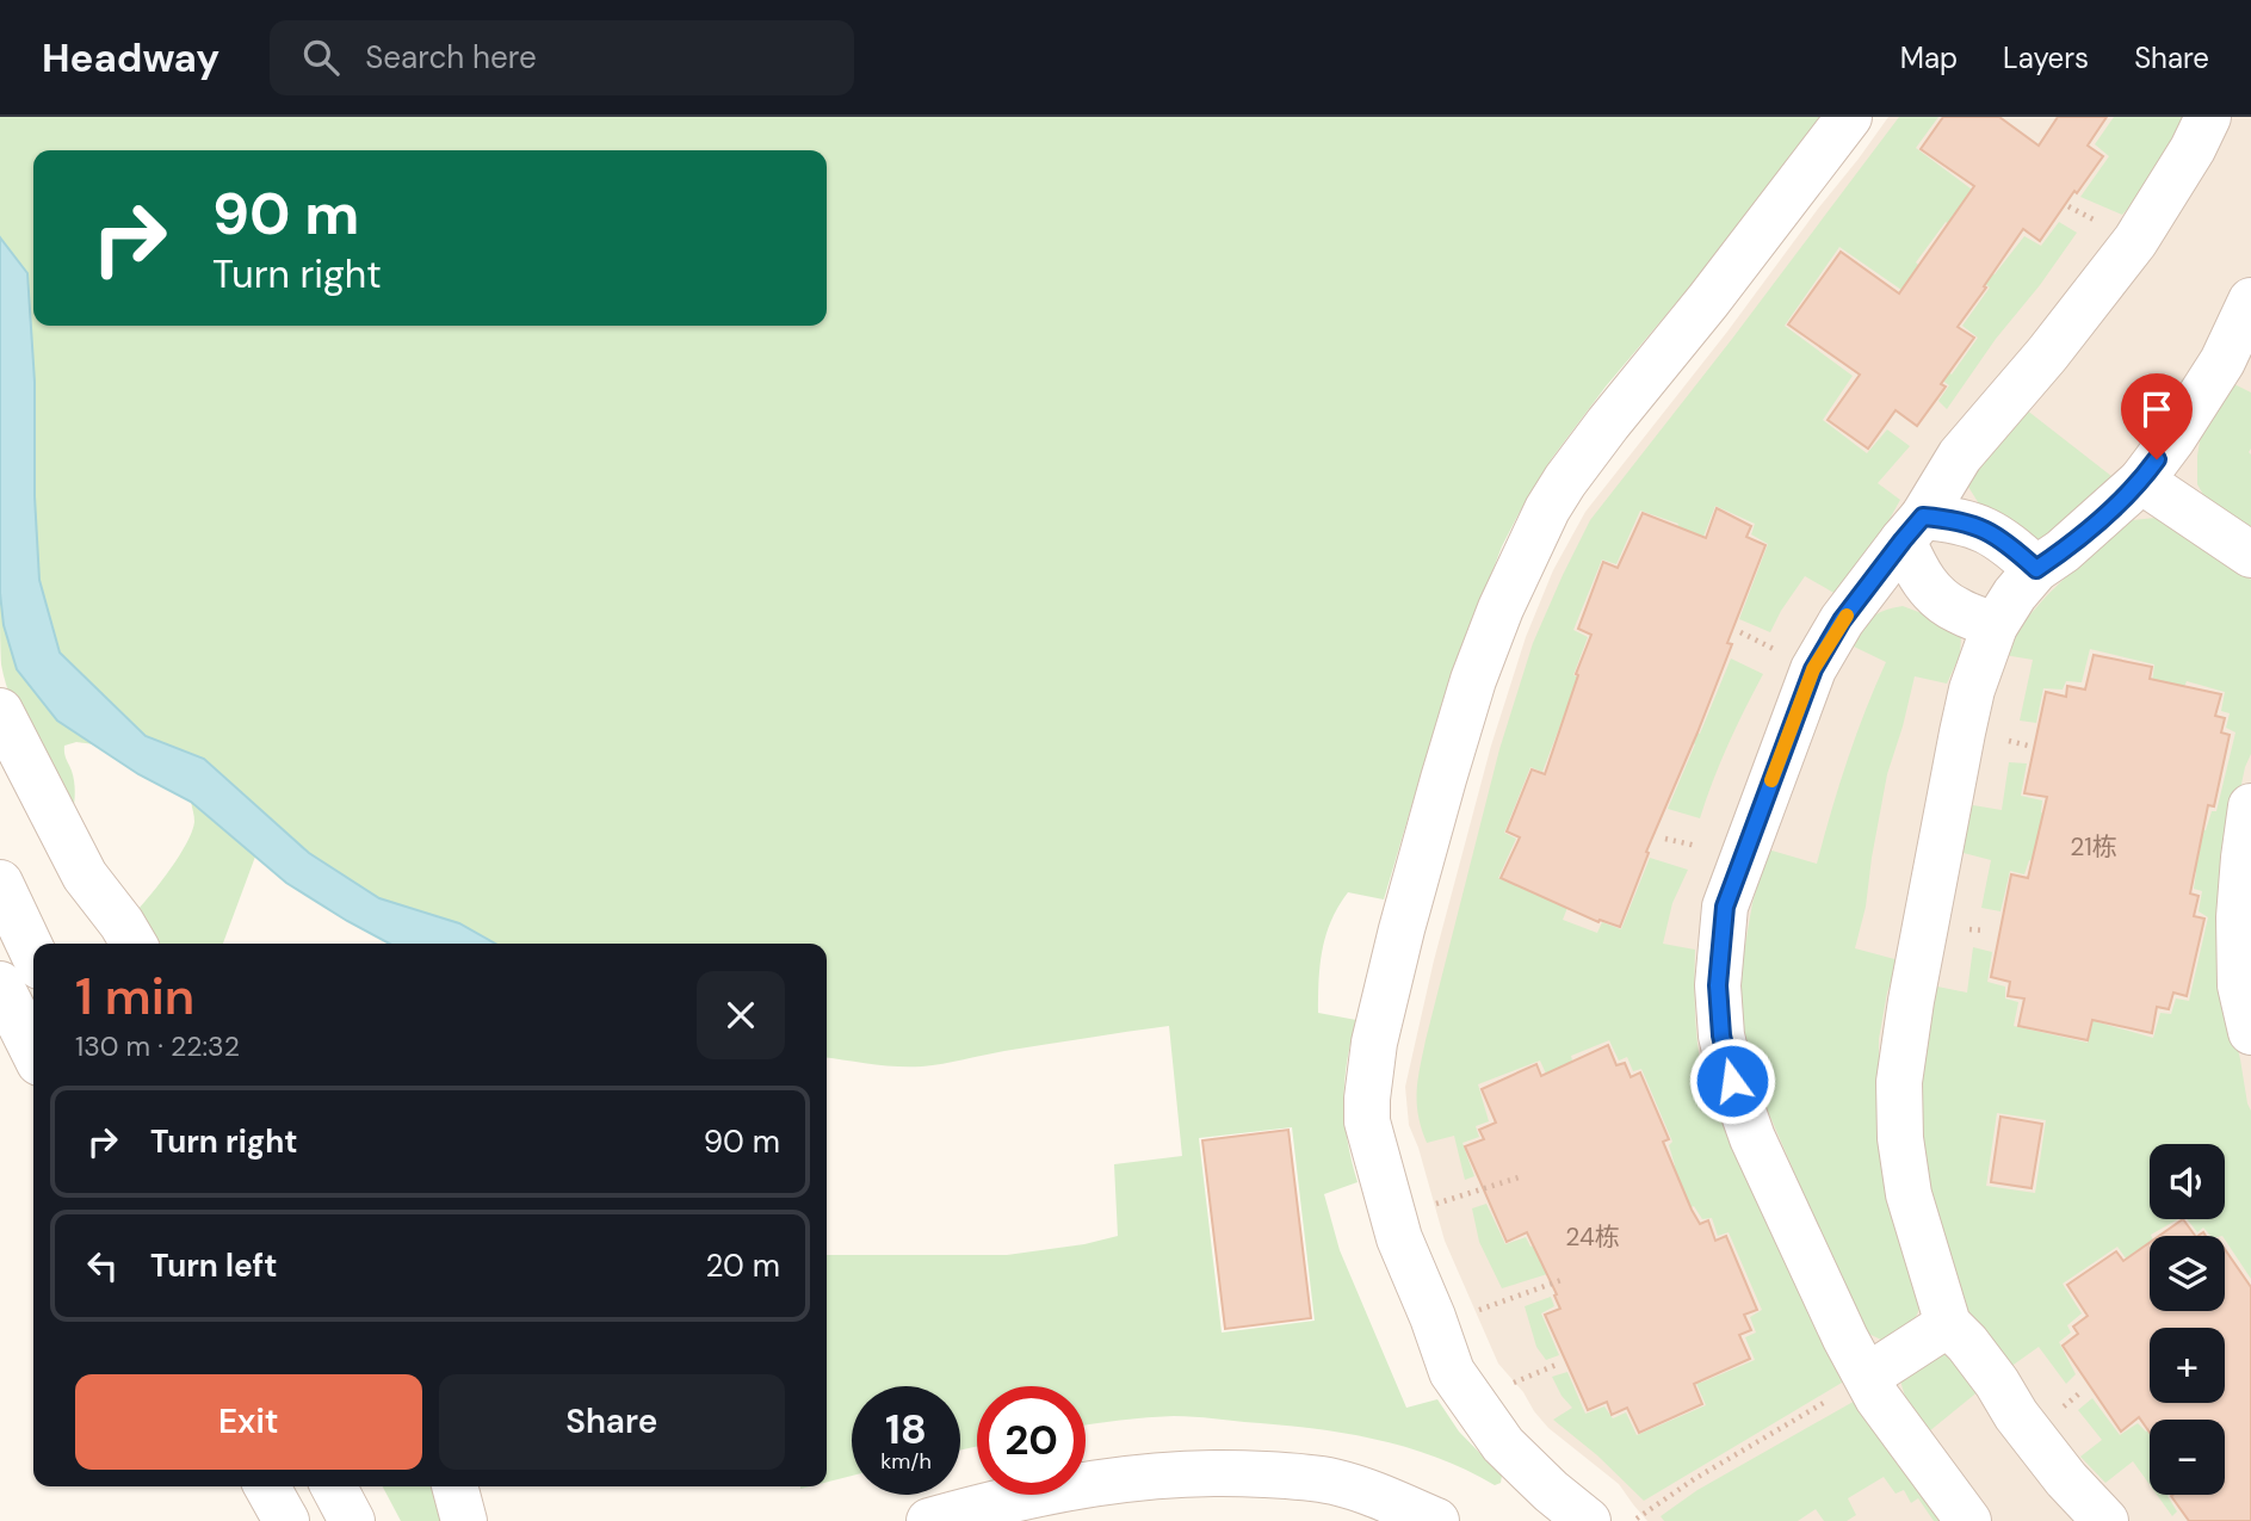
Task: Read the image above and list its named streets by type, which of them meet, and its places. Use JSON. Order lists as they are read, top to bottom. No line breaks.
{"house_numbers":["21栋","24栋"],"page":{"header":"Headway","search":"Search here","nav":["Map","Layers","Share"],"turn":["90 m","Turn right"],"heading":["1 min","130 m · 22:32"],"list":[{"name":"Turn right","value":"90 m"},{"name":"Turn left","value":"20 m"}],"map_buttons":["+","−"],"buttons":["Exit","Share"],"speed":"18 km/h","limit":"20"}}
